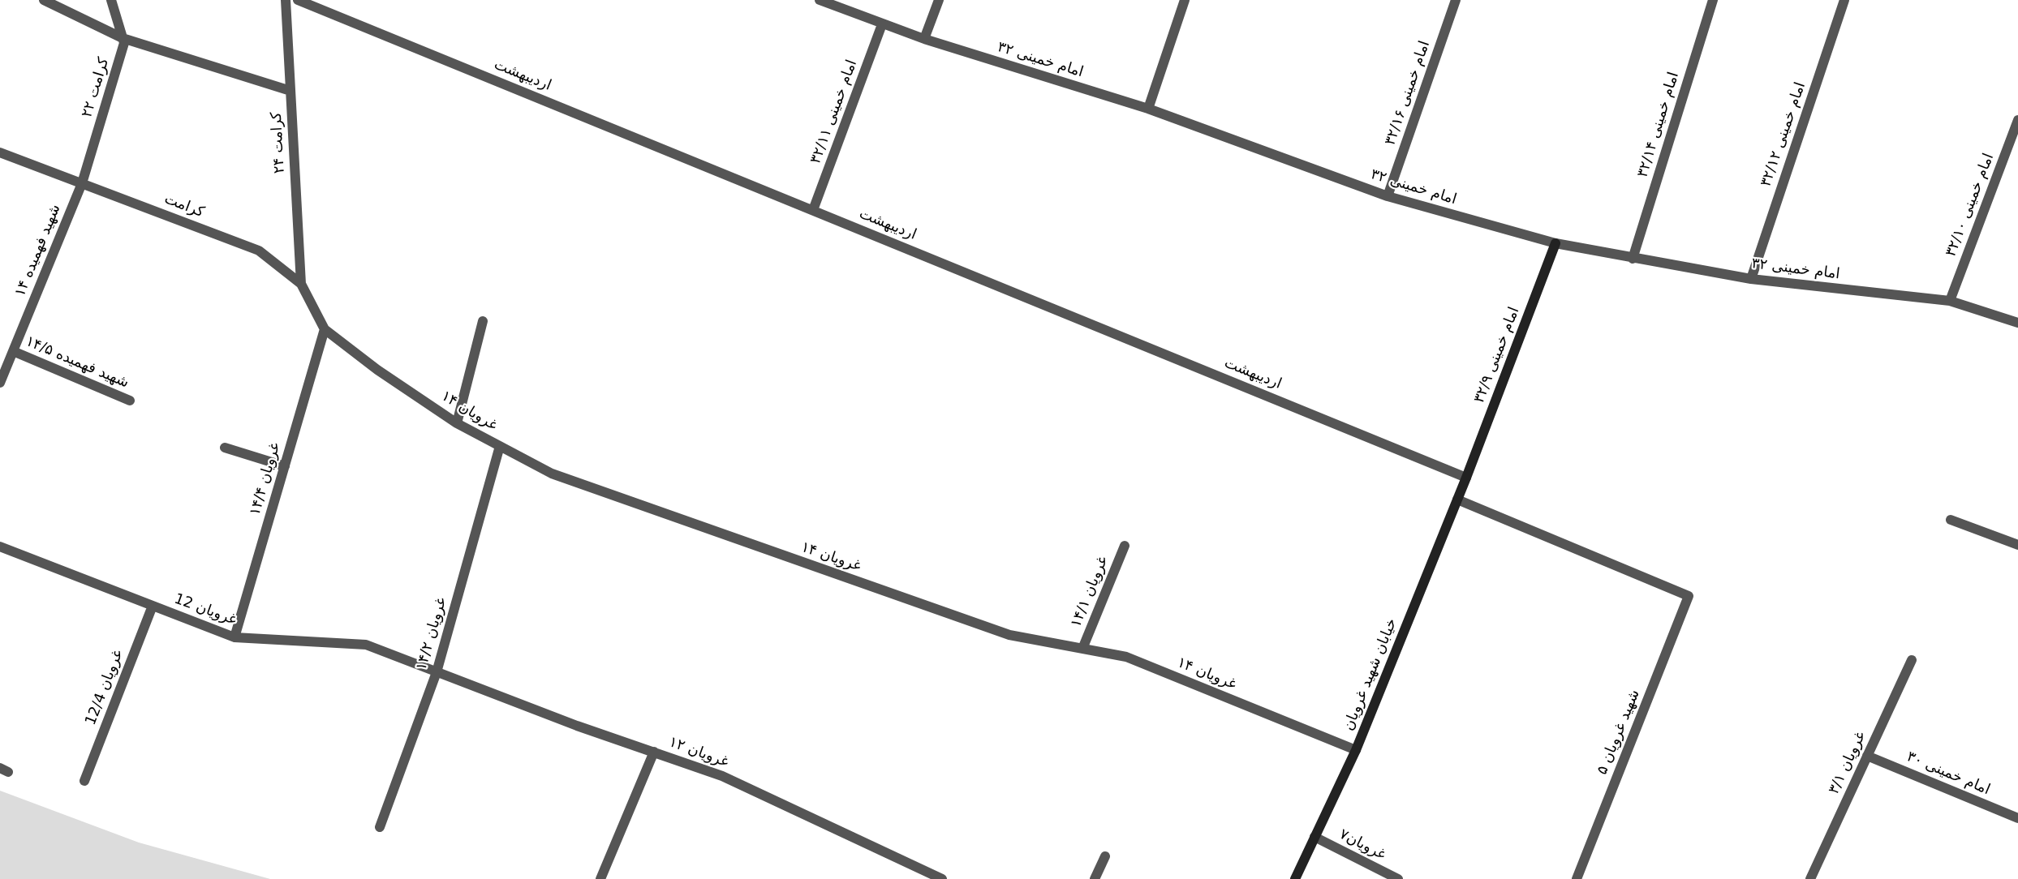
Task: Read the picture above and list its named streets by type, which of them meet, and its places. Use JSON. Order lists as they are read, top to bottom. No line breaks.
{"streets":{"street":["امام خمینی ۳۲","اردیبهشت","کرامت ۲۲","امام خمینی ۳۲/۱۶","امام خمینی ۳۲/۱۱","امام خمینی ۳۲/۱۴","امام خمینی ۳۲/۱۲","کرامت ۲۴","امام خمینی ۳۲/۱۰","کرامت","شهید فهمیده ۱۴","امام خمینی ۳۲/۹","شهید فهمیده ۱۴/۵","غرویان ۱۴","غرویان ۱۴/۴","غرویان ۱۴/۱","غرویان 12","غرویان ۱۴/۲","خیابان شهید غرویان","غرویان 12/4","شهید غرویان ۵","غرویان ۱۲","غرویان ۳/۱","امام خمینی ۳۰","غرویان۷"]},"crossings":[["امام خمینی ۳۲","امام خمینی ۳۲/۱۶"],["امام خمینی ۳۲","امام خمینی ۳۲/۱۱"],["امام خمینی ۳۲","امام خمینی ۳۲/۱۴"],["امام خمینی ۳۲","امام خمینی ۳۲/۱۲"],["امام خمینی ۳۲","امام خمینی ۳۲/۱۰"],["امام خمینی ۳۲","امام خمینی ۳۲/۹"],["اردیبهشت","امام خمینی ۳۲/۱۱"],["اردیبهشت","امام خمینی ۳۲/۹"],["اردیبهشت","خیابان شهید غرویان"],["کرامت ۲۲","کرامت"],["کرامت ۲۲","شهید فهمیده ۱۴"],["کرامت ۲۴","کرامت"],["کرامت","شهید فهمیده ۱۴"],["کرامت","غرویان ۱۴"],["کرامت","غرویان ۱۴/۴"],["شهید فهمیده ۱۴","شهید فهمیده ۱۴/۵"],["امام خمینی ۳۲/۹","خیابان شهید غرویان"],["غرویان ۱۴","غرویان ۱۴/۴"],["غرویان ۱۴","غرویان ۱۴/۱"],["غرویان ۱۴","غرویان ۱۴/۲"],["غرویان ۱۴","خیابان شهید غرویان"],["غرویان ۱۴/۴","غرویان 12"],["غرویان 12","غرویان ۱۴/۲"],["غرویان 12","غرویان 12/4"],["غرویان 12","غرویان ۱۲"],["غرویان ۱۴/۲","غرویان ۱۲"],["خیابان شهید غرویان","شهید غرویان ۵"],["خیابان شهید غرویان","غرویان۷"],["غرویان ۳/۱","امام خمینی ۳۰"]]}
